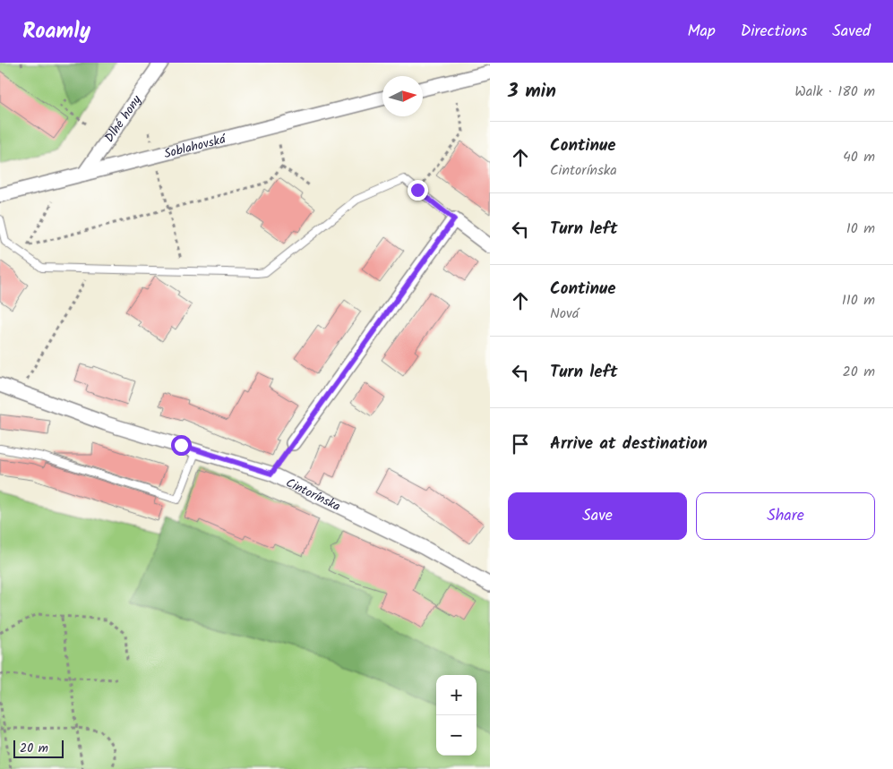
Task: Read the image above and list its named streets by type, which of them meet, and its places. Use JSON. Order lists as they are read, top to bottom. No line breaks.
{"streets":{"street":["Dlhé hony","Soblahovská","Cintorínska"]},"crossings":[["Dlhé hony","Soblahovská"]],"scale_bar":"20 m","north":"right","page":{"header":"Roamly","nav":["Map","Directions","Saved"],"heading":["3 min","Walk · 180 m"],"list":[["Continue","Cintorínska","40 m"],["Turn left","10 m"],["Continue","Nová","110 m"],["Turn left","20 m"],"Arrive at destination"],"buttons":["Save","Share"],"map_buttons":["+","−"],"scale":"20 m"}}
